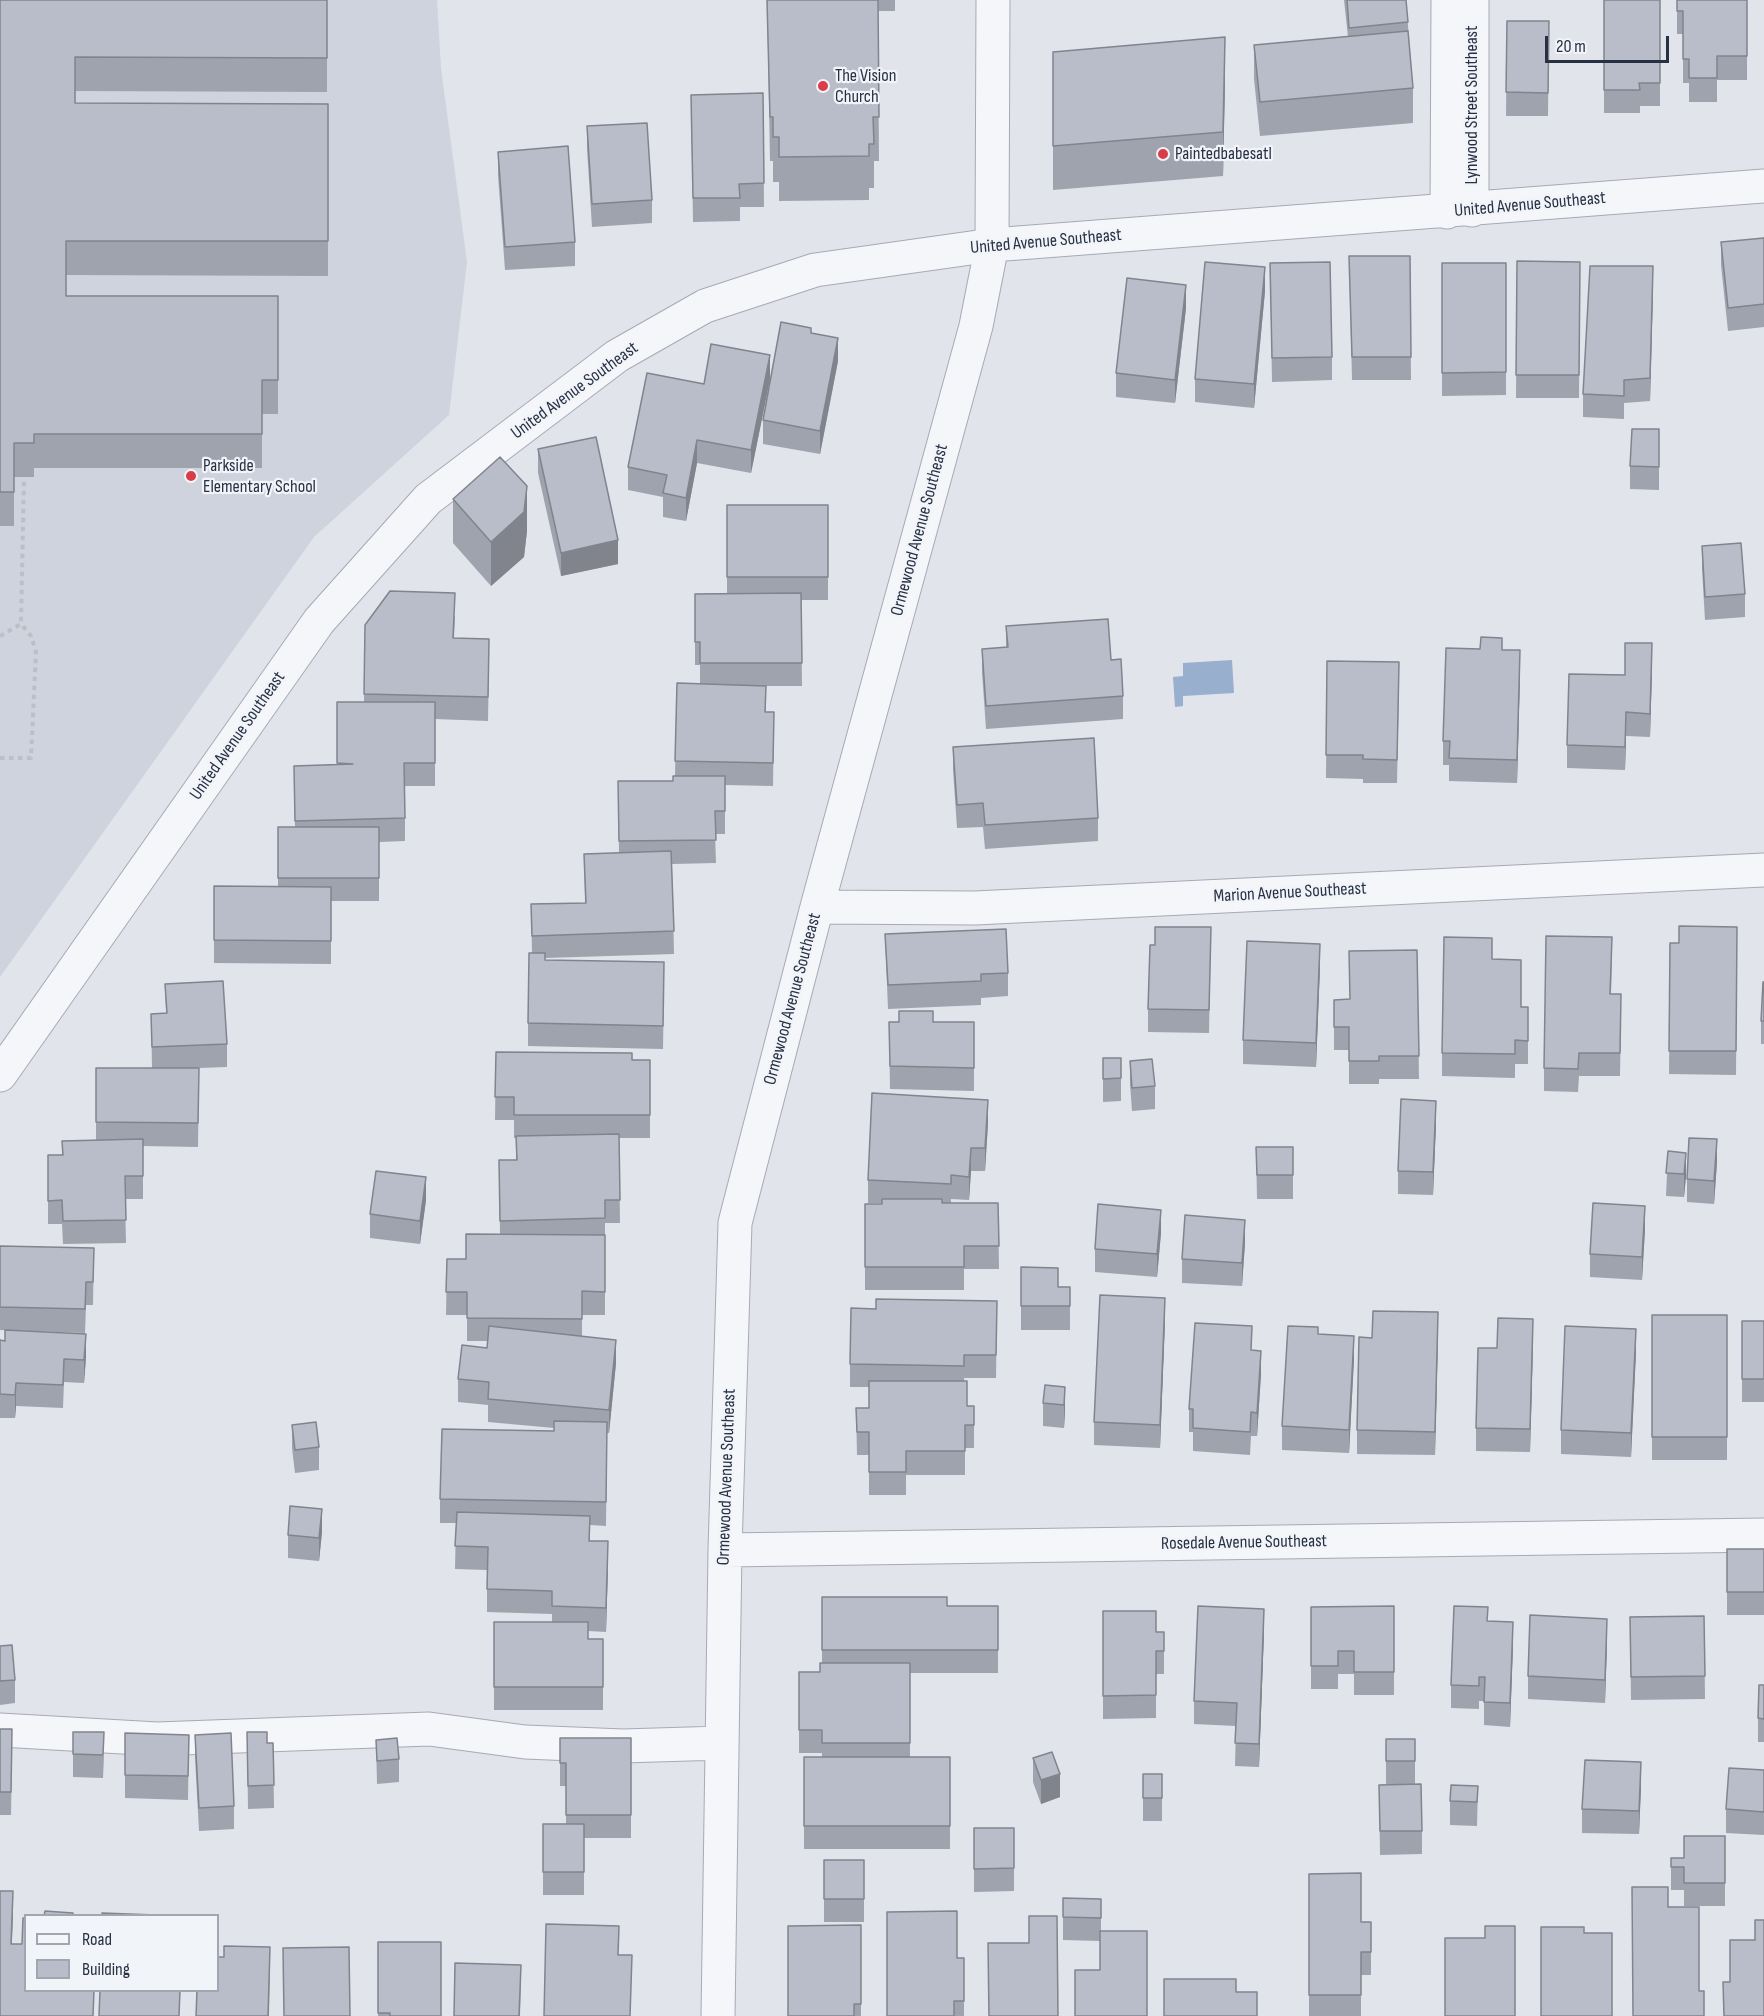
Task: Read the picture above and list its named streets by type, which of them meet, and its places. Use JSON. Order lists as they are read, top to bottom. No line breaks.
{"streets":{"street":["Lynwood Street Southeast","United Avenue Southeast","Ormewood Avenue Southeast","Marion Avenue Southeast","Rosedale Avenue Southeast"]},"crossings":[["Lynwood Street Southeast","United Avenue Southeast"],["United Avenue Southeast","Ormewood Avenue Southeast"],["Ormewood Avenue Southeast","Marion Avenue Southeast"],["Ormewood Avenue Southeast","Rosedale Avenue Southeast"]],"places":["The Vision Church","Paintedbabesatl","Parkside Elementary School"],"legend":["Road","Building"],"scale_bar":"20 m"}
